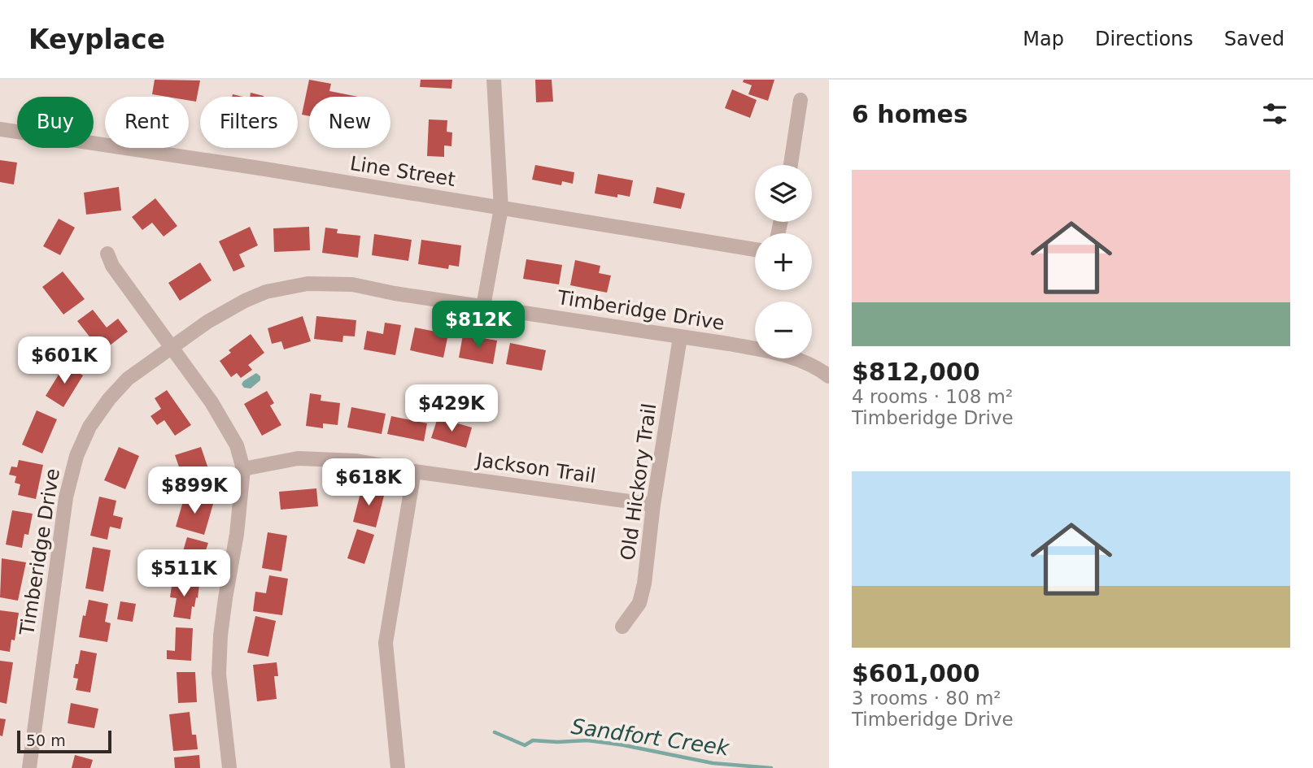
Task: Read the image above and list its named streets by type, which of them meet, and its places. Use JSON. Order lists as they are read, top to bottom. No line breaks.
{"streets":{"street":["Line Street","Timberidge Drive","Jackson Trail","Old Hickory Trail"]},"crossings":[["Timberidge Drive","Old Hickory Trail"],["Jackson Trail","Old Hickory Trail"]],"water":["Sandfort Creek"],"scale_bar":"50 m","page":{"header":"Keyplace","nav":["Map","Directions","Saved"],"heading":"6 homes","chip":["Buy","Rent","Filters","New"],"list":[{"name":"$812,000","note":"4 rooms · 108 m² · Timberidge Drive"},{"name":"$601,000","note":"3 rooms · 80 m² · Timberidge Drive"}],"map_buttons":["+","−"],"price":["$812K","$601K","$429K","$618K","$899K","$511K"],"scale":"50 m"}}
